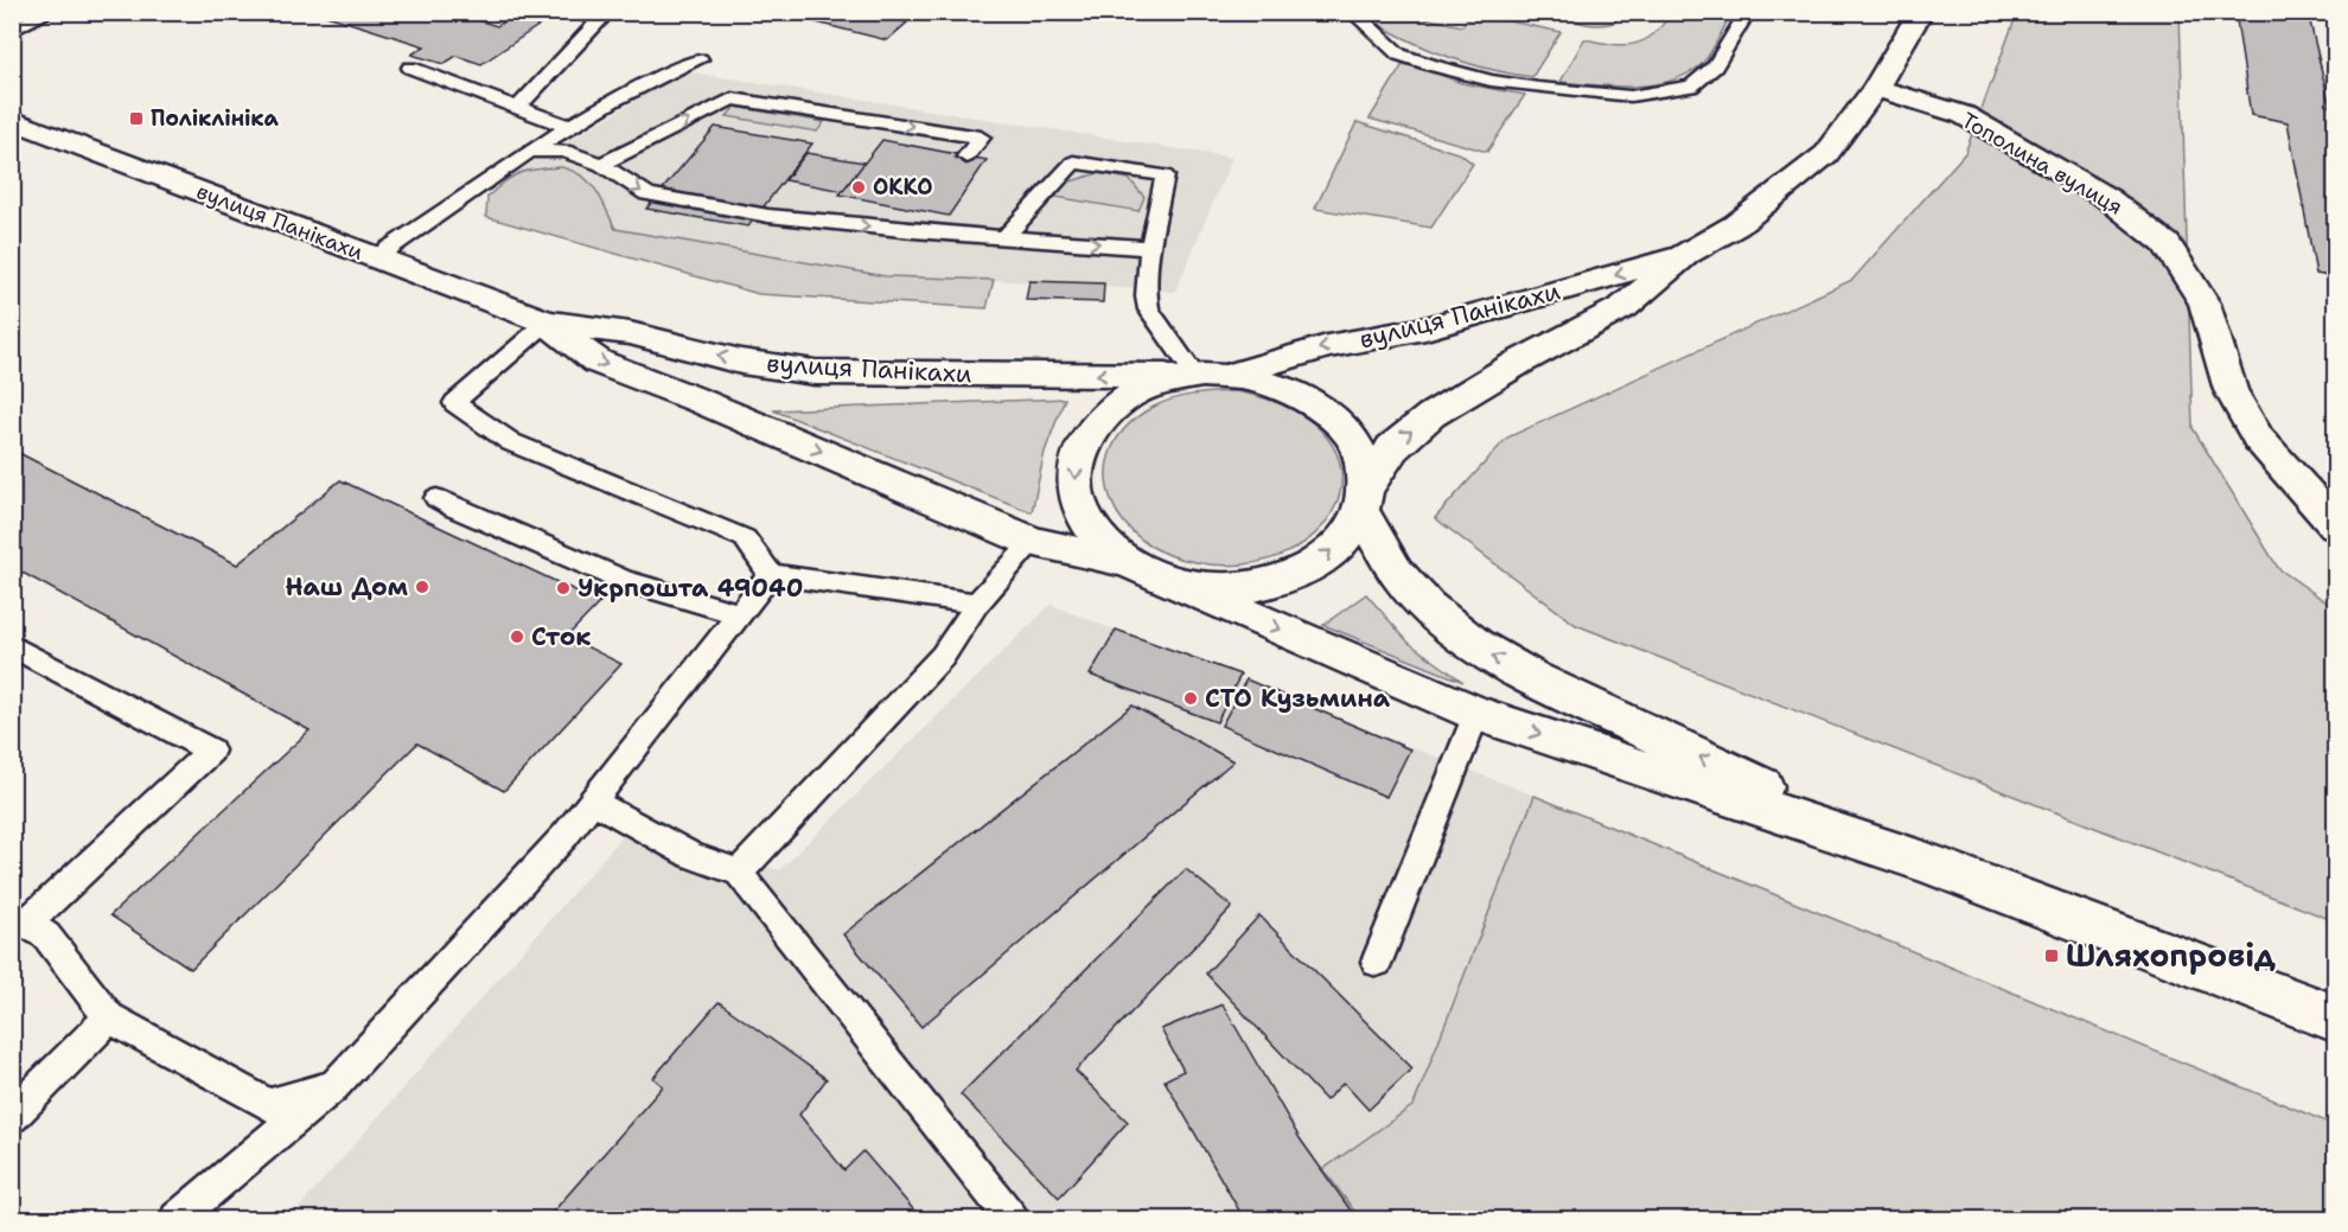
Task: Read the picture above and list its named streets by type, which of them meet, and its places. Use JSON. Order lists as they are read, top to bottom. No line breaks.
{"streets":{"main road":["Тополина вулиця","вулиця Панікахи"]},"crossings":[["Тополина вулиця","вулиця Панікахи"]],"places":{"transit":["Поліклініка","Шляхопровід"],"other":["ОККО","Наш Дом","Укрпошта 49040","Сток","СТО Кузьмина"]}}
